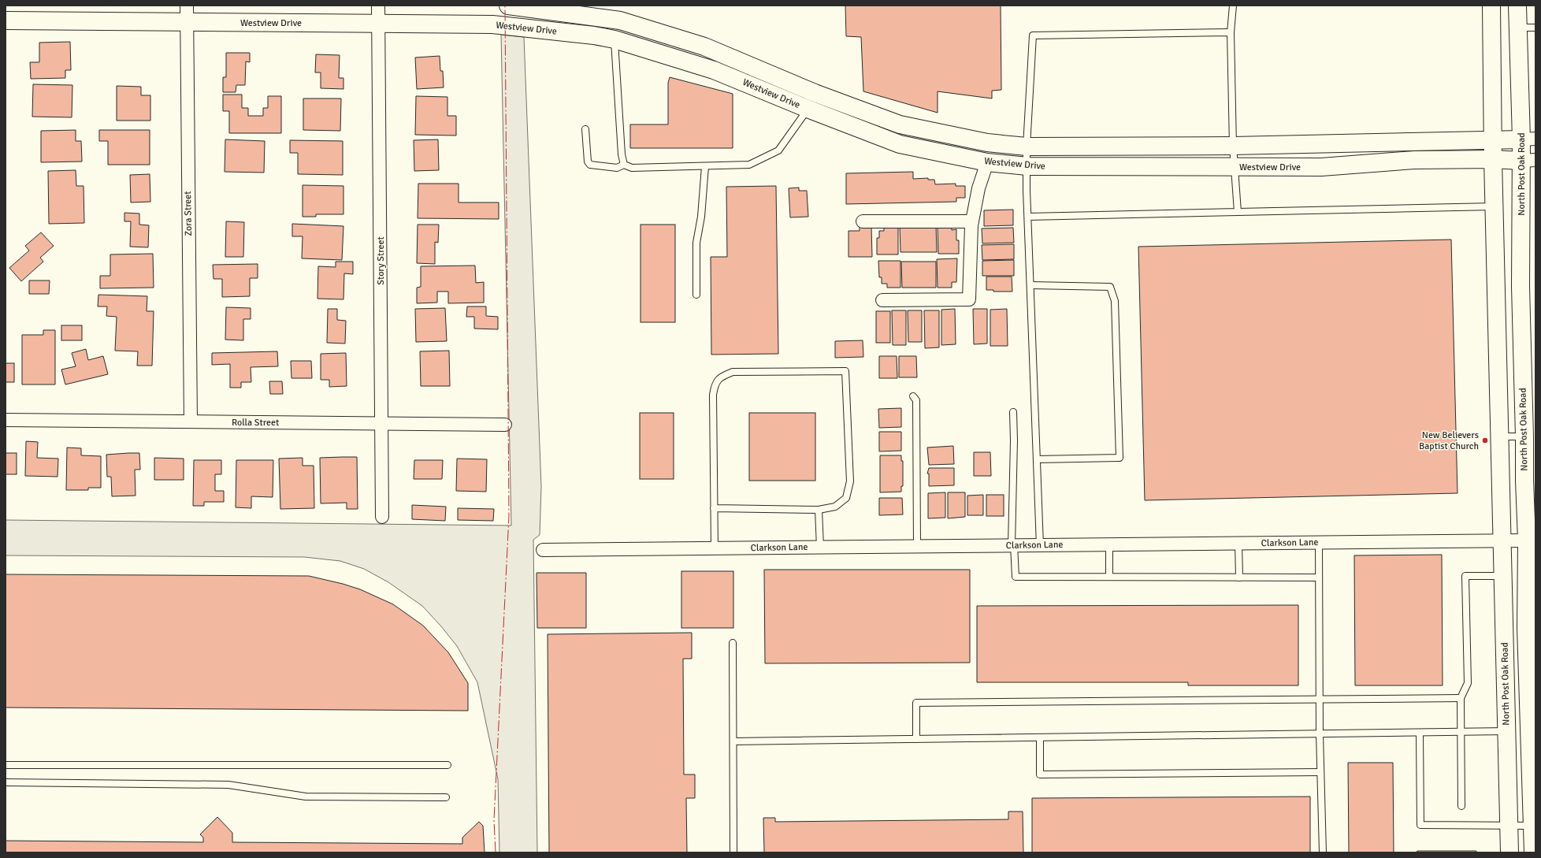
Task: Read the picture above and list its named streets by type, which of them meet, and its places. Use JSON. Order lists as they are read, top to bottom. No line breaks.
{"streets":{"main road":["Westview Drive","North Post Oak Road"],"street":["Zora Street","Story Street","Rolla Street","Clarkson Lane"]},"crossings":[["Westview Drive","North Post Oak Road"],["Westview Drive","Zora Street"],["Westview Drive","Story Street"],["North Post Oak Road","Clarkson Lane"],["Zora Street","Rolla Street"],["Story Street","Rolla Street"]],"places":["New Believers Baptist Church"]}
